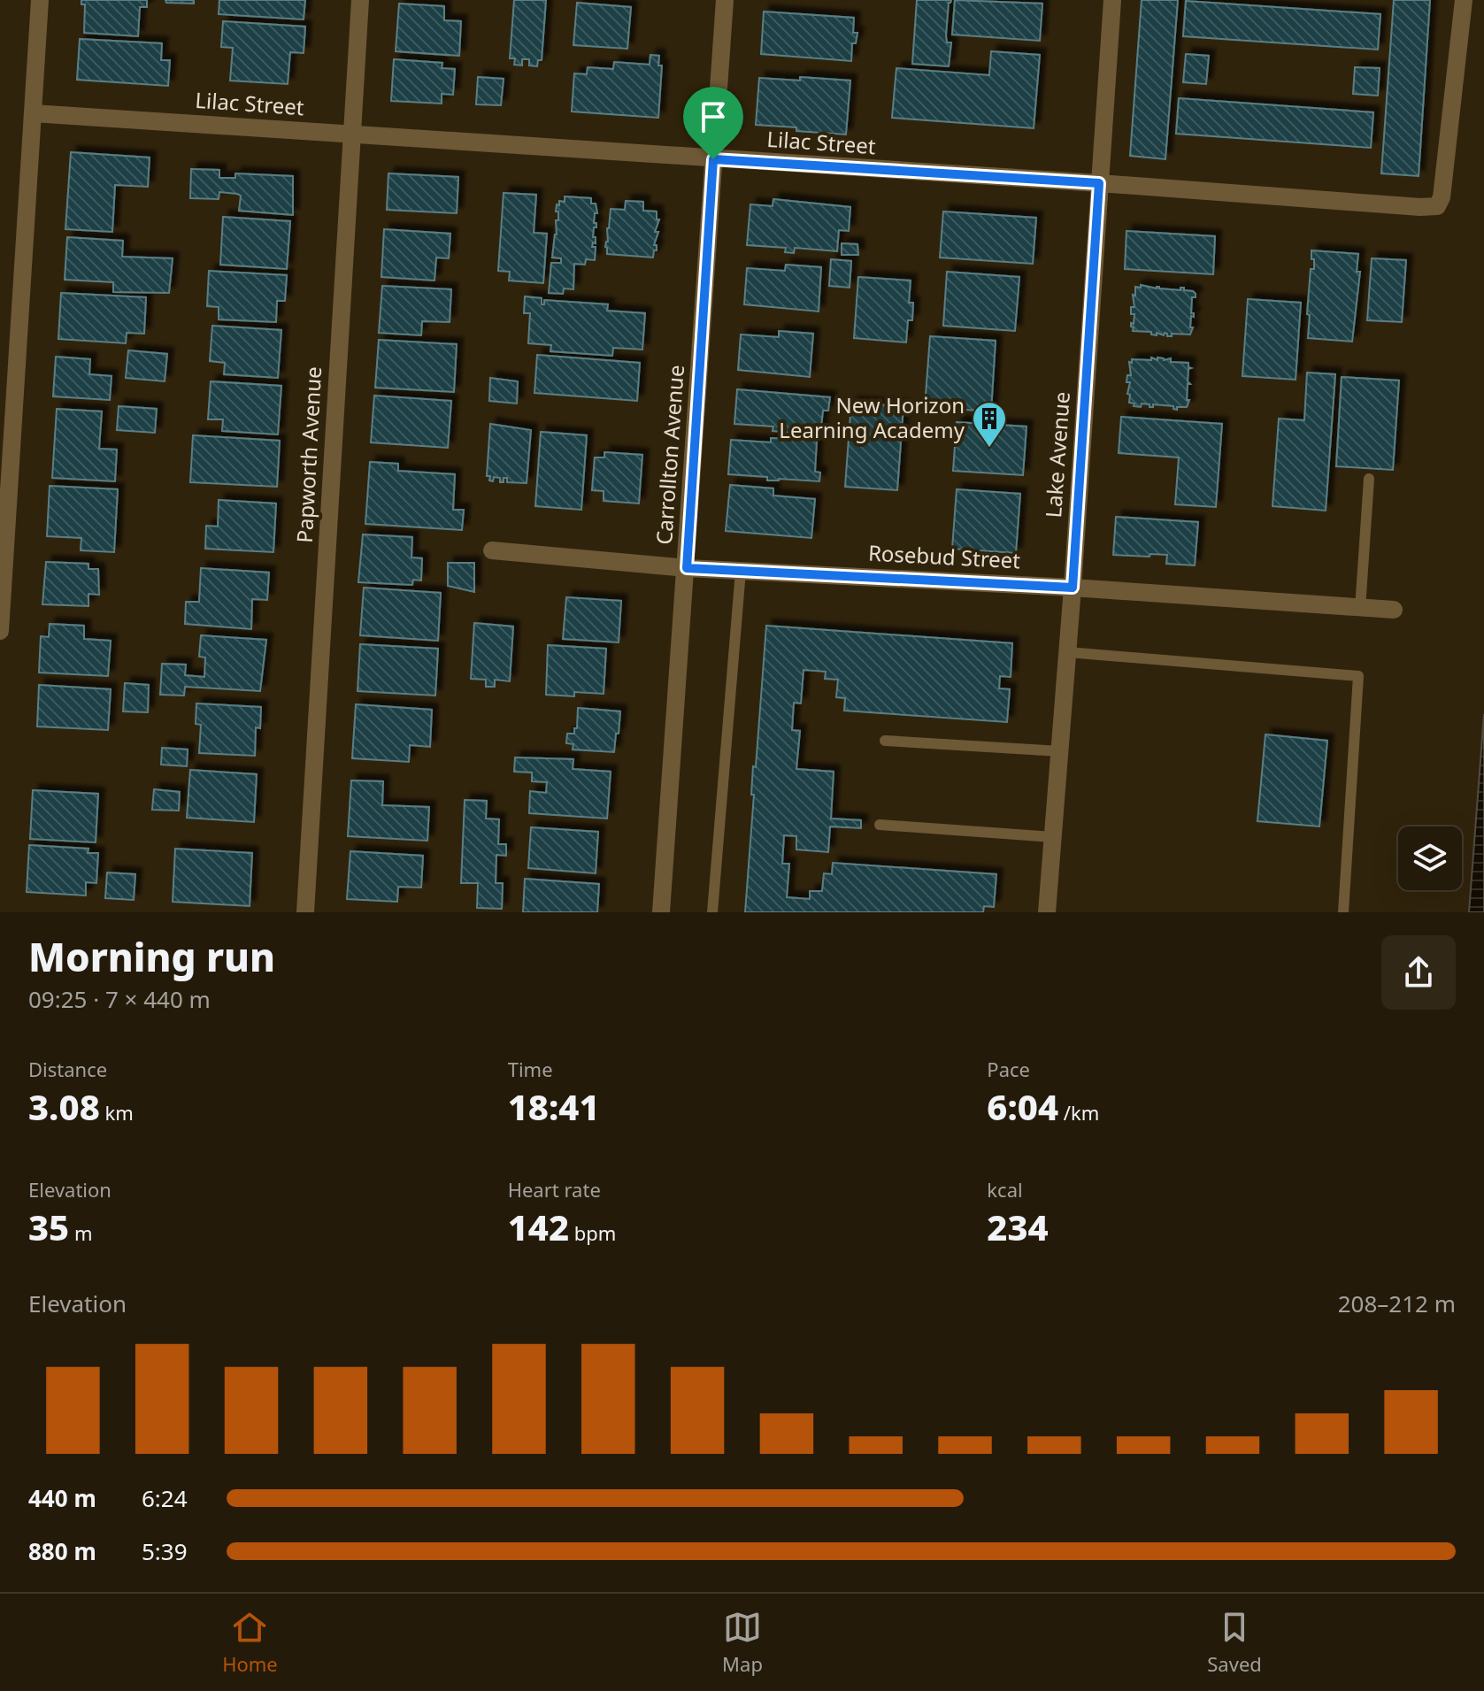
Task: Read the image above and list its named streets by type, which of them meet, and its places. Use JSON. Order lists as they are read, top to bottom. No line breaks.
{"streets":{"street":["Lilac Street","Papworth Avenue","Carrollton Avenue","Lake Avenue","Rosebud Street"]},"crossings":[["Lilac Street","Papworth Avenue"],["Lilac Street","Carrollton Avenue"],["Lilac Street","Lake Avenue"],["Carrollton Avenue","Rosebud Street"],["Lake Avenue","Rosebud Street"]],"places":{"building":["New Horizon Learning Academy"]},"page":{"heading":["Morning run","09:25 · 7 × 440 m"],"stats":[["Distance","3.08 km"],["Time","18:41"],["Pace","6:04 /km"],["Elevation","35 m"],["Heart rate","142 bpm"],["kcal","234"]],"chart":["Elevation","208–212 m"],"list":[{"name":"440 m","note":"6:24"},{"name":"880 m","note":"5:39"}],"tabs":["Home","Map","Saved"]}}
